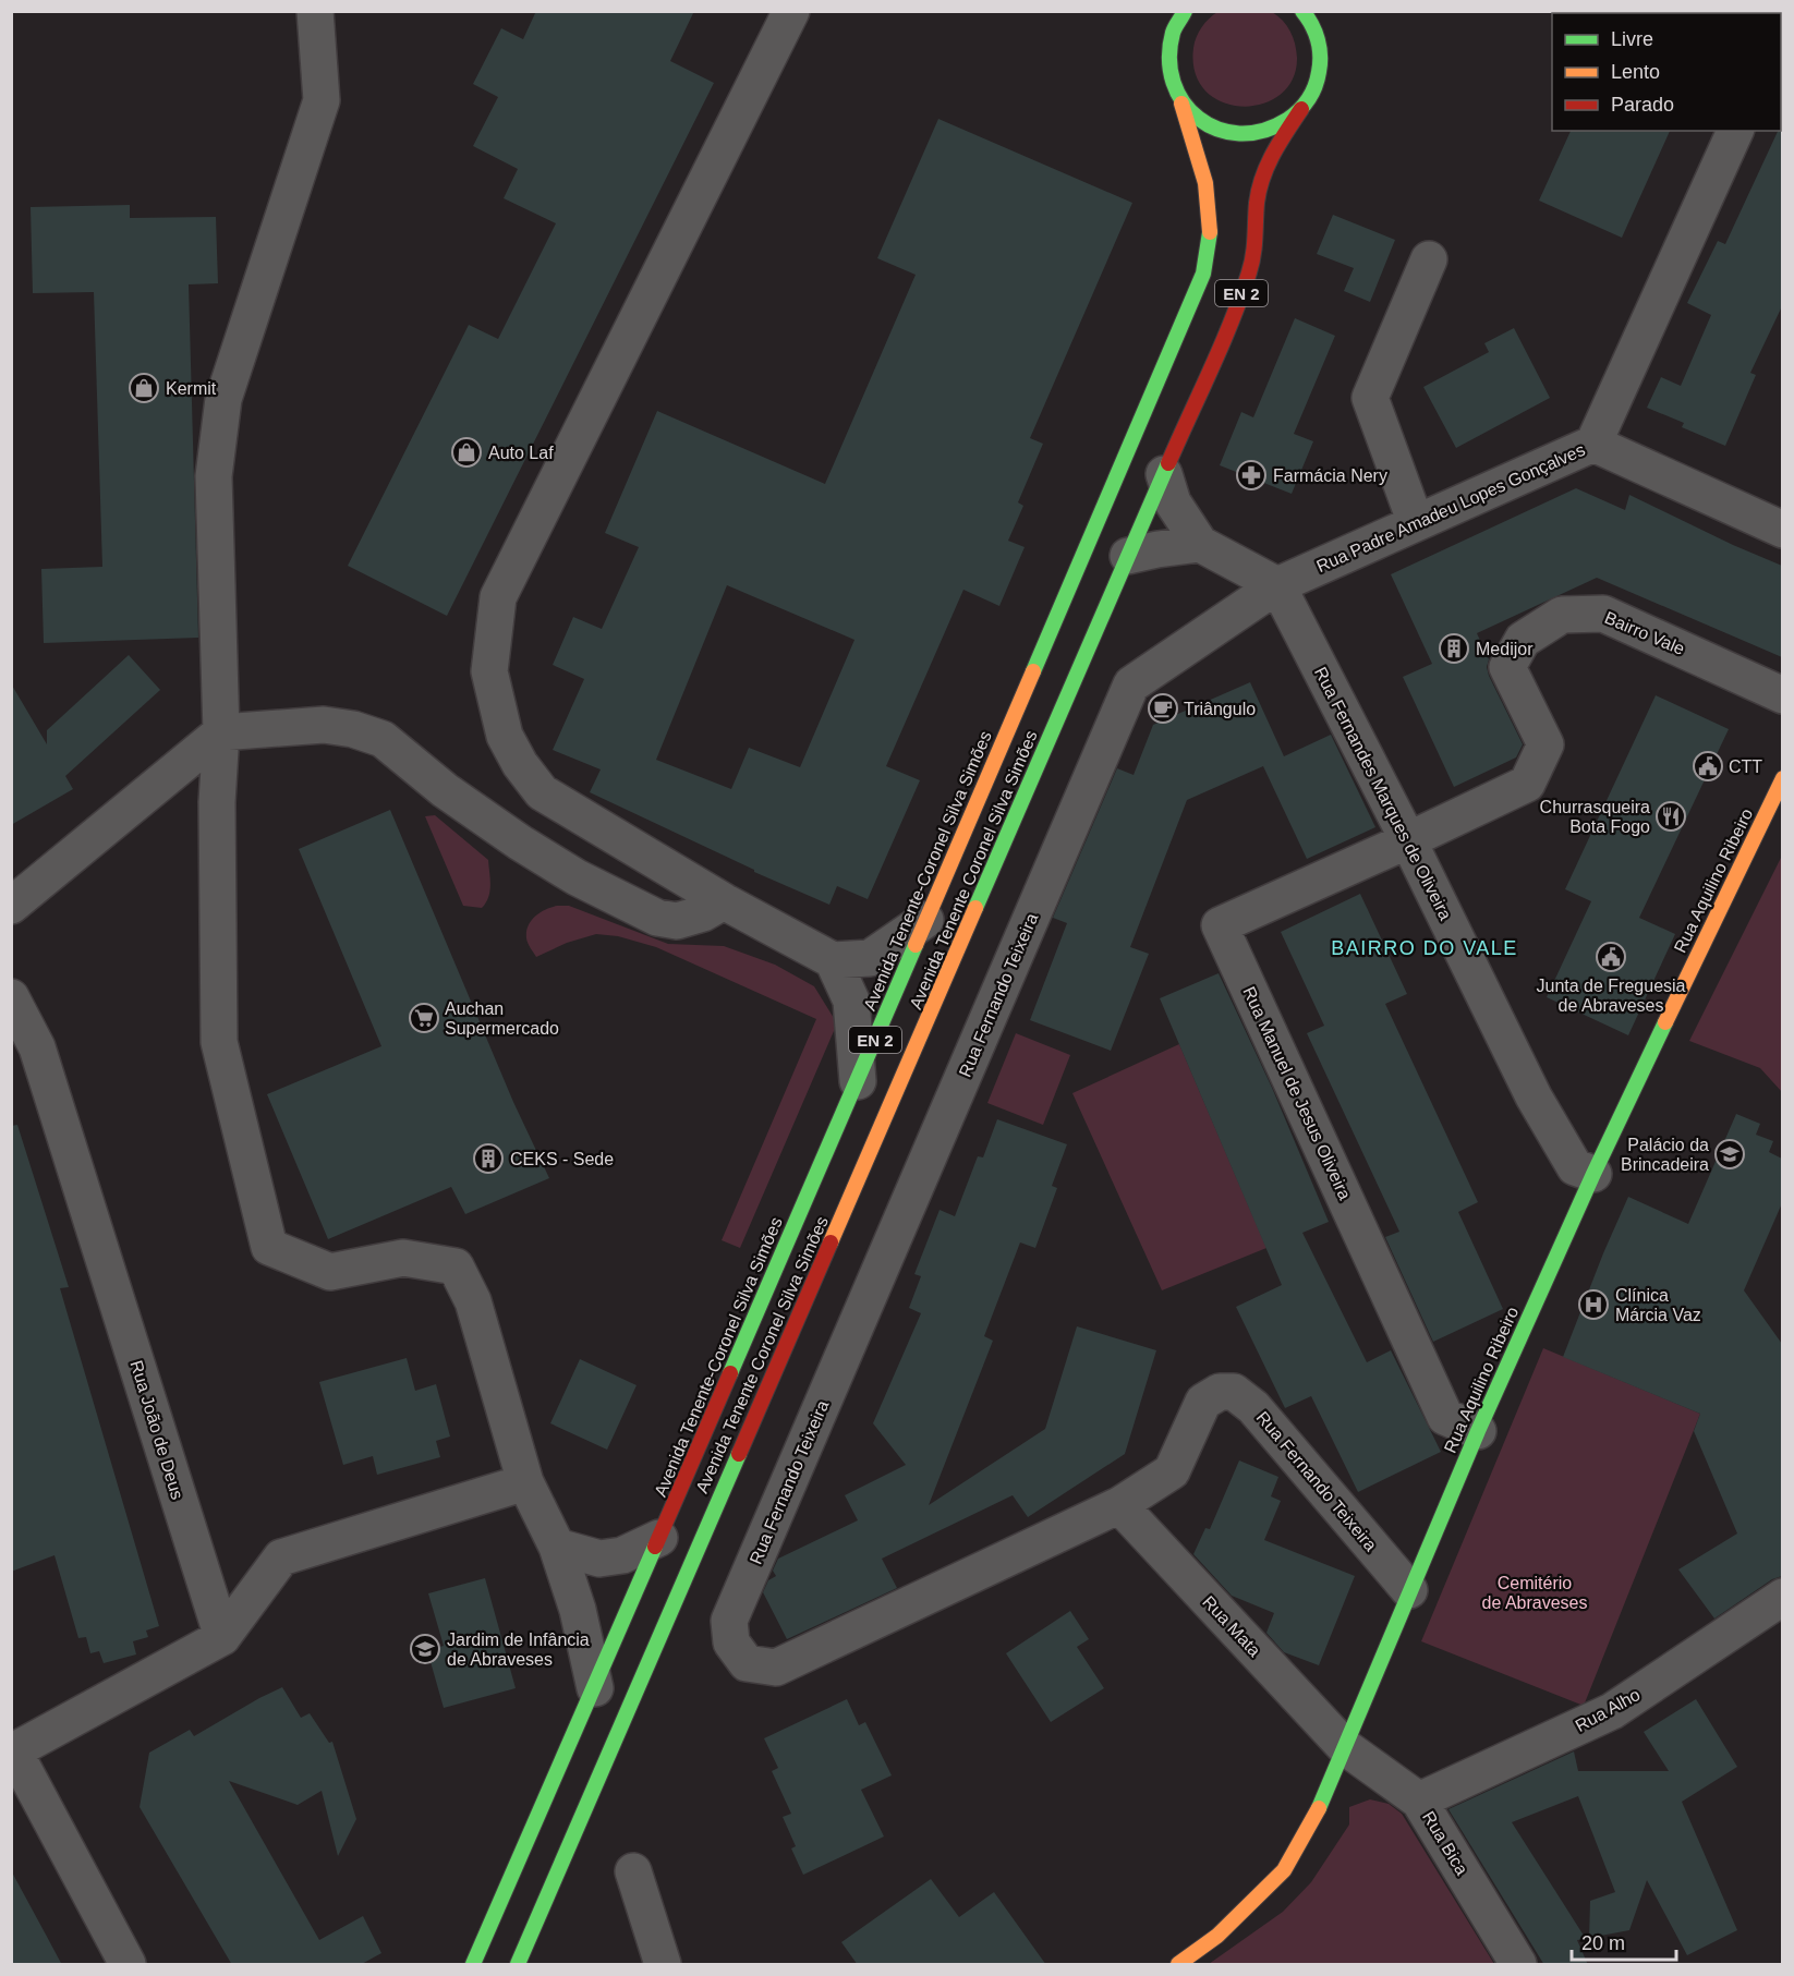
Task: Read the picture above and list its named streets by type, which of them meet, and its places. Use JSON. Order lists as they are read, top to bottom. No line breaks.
{"streets":{"main road":["EN 2","Avenida Tenente Coronel Silva Simões","Avenida Tenente-Coronel Silva Simões","Rua Aquilino Ribeiro"],"street":["Rua Padre Amadeu Lopes Gonçalves","Bairro Vale","Rua Fernandes Marques de Oliveira","Rua Fernando Teixeira","Rua Manuel de Jesus Oliveira","Rua João de Deus","Rua Mata","Rua Alho","Rua Bica"]},"crossings":[["EN 2","Avenida Tenente Coronel Silva Simões"],["EN 2","Avenida Tenente-Coronel Silva Simões"],["Rua Padre Amadeu Lopes Gonçalves","Rua Fernandes Marques de Oliveira"],["Rua Padre Amadeu Lopes Gonçalves","Rua Fernando Teixeira"],["Bairro Vale","Rua Fernandes Marques de Oliveira"],["Bairro Vale","Rua Manuel de Jesus Oliveira"],["Rua Fernandes Marques de Oliveira","Rua Aquilino Ribeiro"],["Rua Fernandes Marques de Oliveira","Rua Fernando Teixeira"],["Rua Fernandes Marques de Oliveira","Rua Manuel de Jesus Oliveira"],["Rua Aquilino Ribeiro","Rua Fernando Teixeira"],["Rua Aquilino Ribeiro","Rua Manuel de Jesus Oliveira"],["Rua Aquilino Ribeiro","Rua Mata"],["Rua Aquilino Ribeiro","Rua Bica"],["Rua Fernando Teixeira","Rua Mata"],["Rua Mata","Rua Bica"],["Rua Alho","Rua Bica"]],"districts":["BAIRRO DO VALE"],"parks":["Cemitério de Abraveses"],"places":{"shop":["Kermit","Auto Laf"],"pharmacy":["Farmácia Nery"],"building":["Medijor","CEKS - Sede"],"cafe":["Triângulo"],"public building":["CTT","Junta de Freguesia de Abraveses"],"restaurant":["Churrasqueira Bota Fogo"],"supermarket":["Auchan Supermercado"],"school or university":["Palácio da Brincadeira","Jardim de Infância de Abraveses"],"hospital":["Clínica Márcia Vaz"]},"legend":["Livre","Lento","Parado"],"scale_bar":"20 m"}
